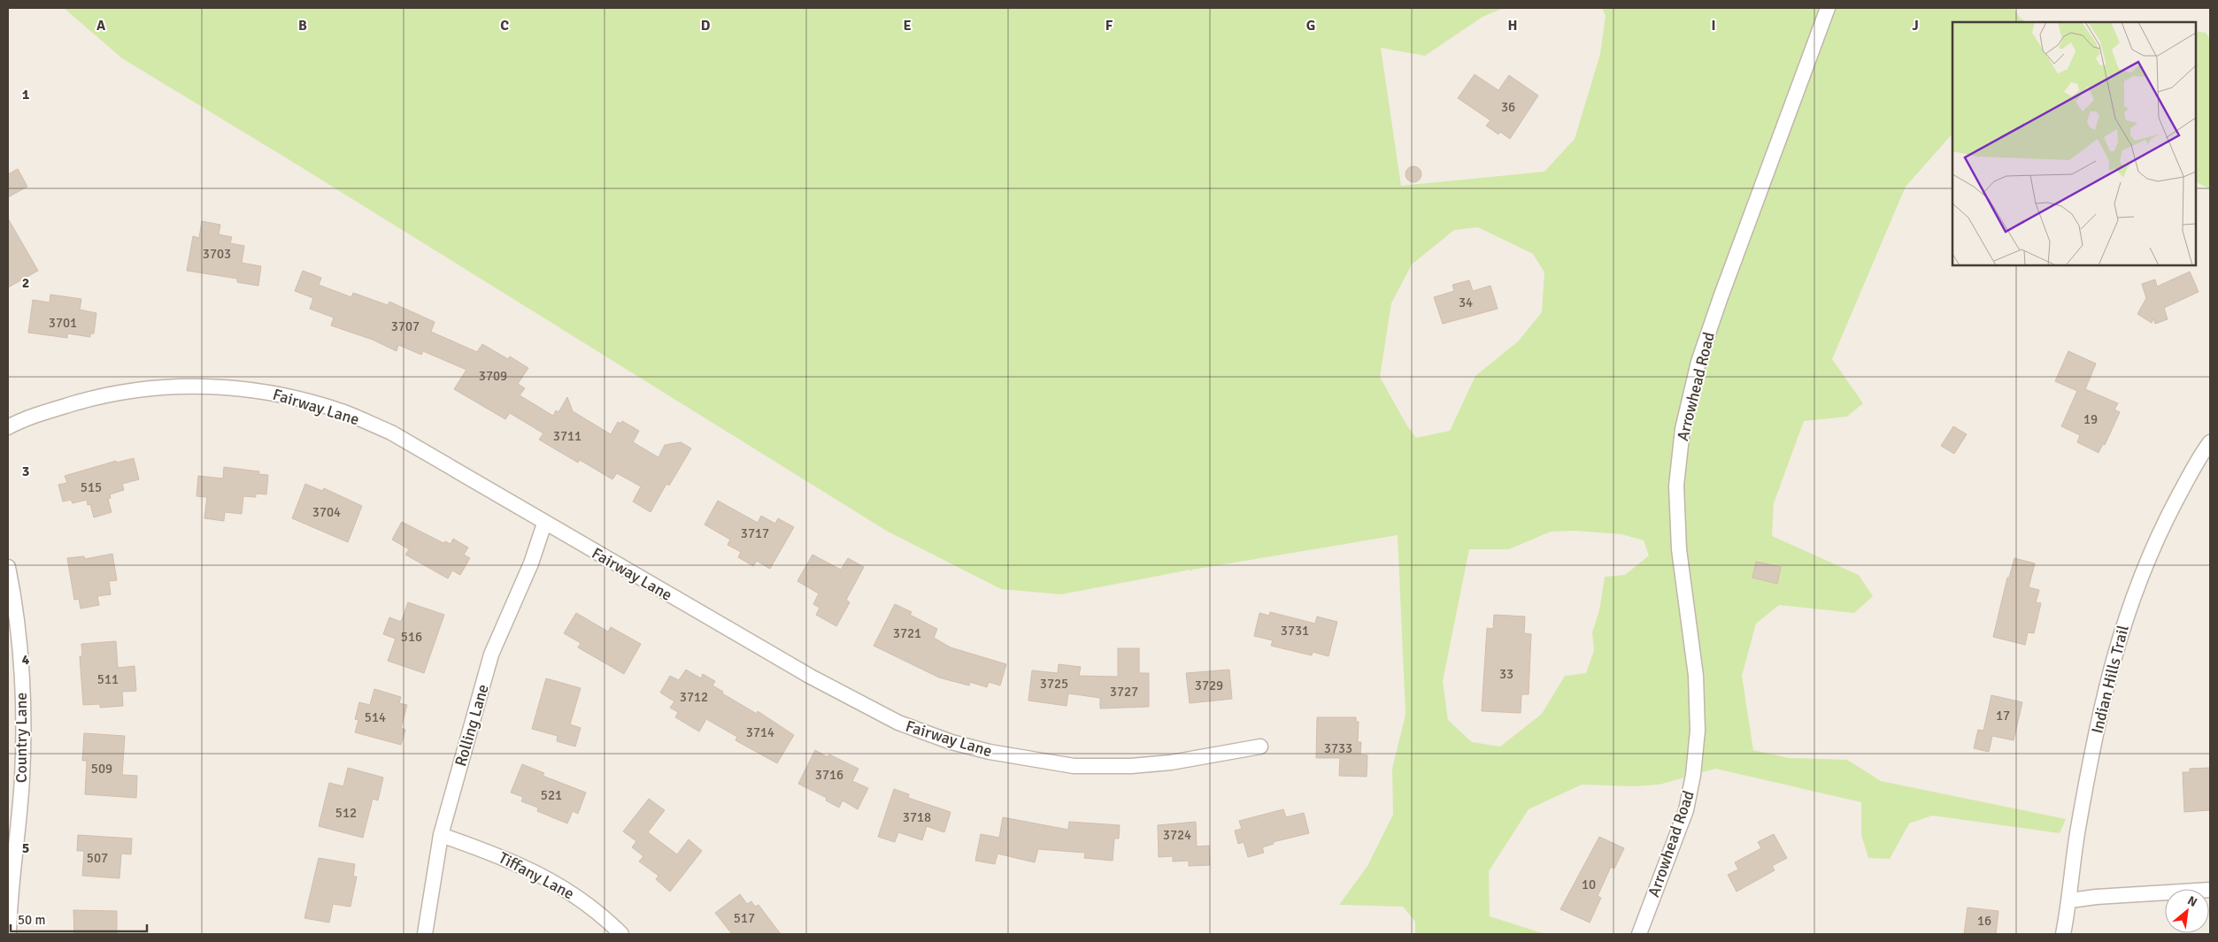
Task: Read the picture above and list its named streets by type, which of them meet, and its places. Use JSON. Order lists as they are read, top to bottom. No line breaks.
{"streets":{"street":["Arrowhead Road","Fairway Lane","Indian Hills Trail","Rolling Lane","Country Lane","Tiffany Lane"]},"crossings":[["Fairway Lane","Rolling Lane"],["Rolling Lane","Tiffany Lane"]],"house_numbers":["36","3703","34","3701","3707","3709","19","3711","515","3704","3717","3731","3721","516","33","511","3725","3729","3727","3712","17","514","3714","3733","509","3716","521","512","3718","3724","507","10","517","16"],"scale_bar":"50 m","north":"top right","grid":{"columns":["A","B","C","D","E","F","G","H","I","J"],"rows":["1","2","3","4","5"]}}
